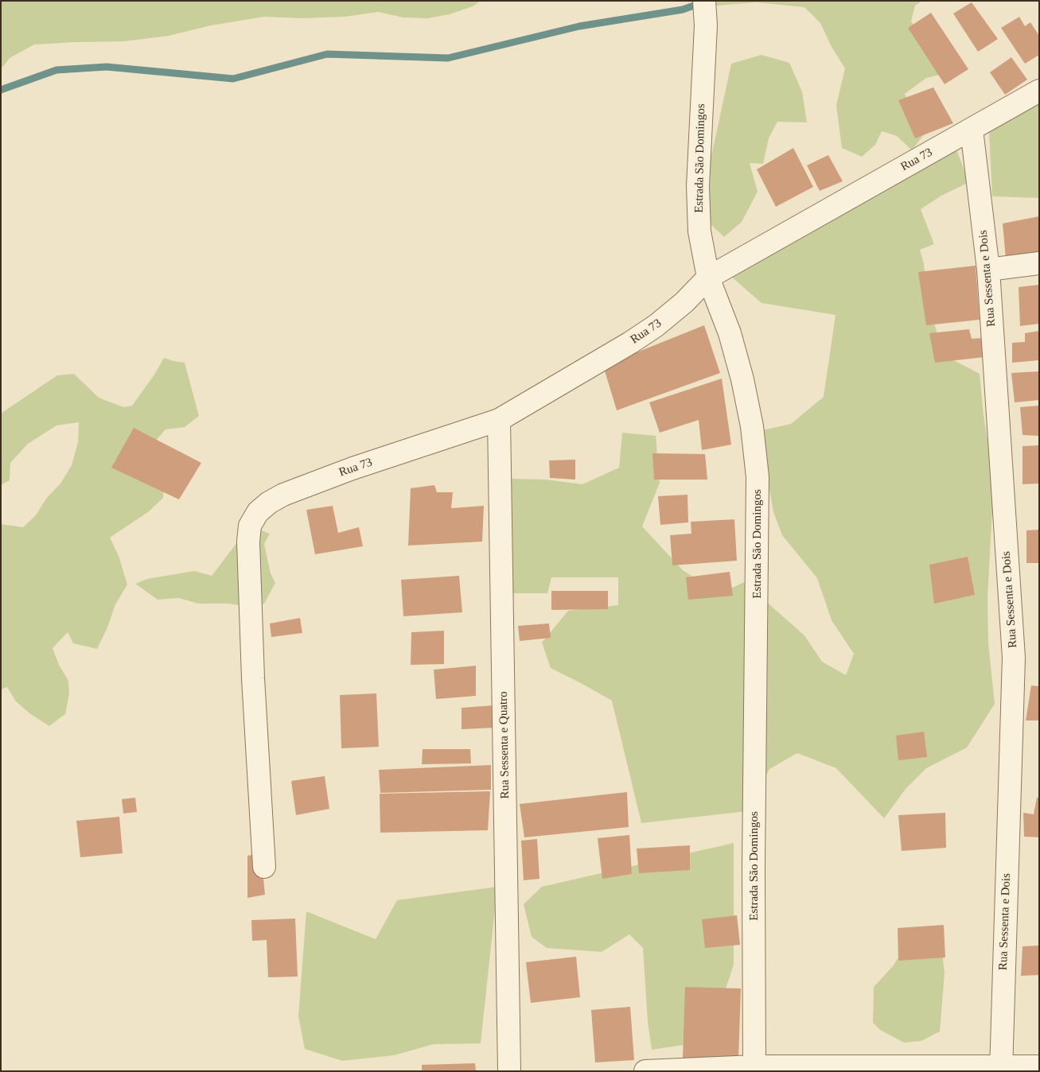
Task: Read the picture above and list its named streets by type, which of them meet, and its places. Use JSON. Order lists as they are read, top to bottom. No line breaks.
{"streets":{"street":["Estrada São Domingos","Rua 73","Rua Sessenta e Dois","Rua Sessenta e Quatro"]},"crossings":[["Estrada São Domingos","Rua 73"],["Rua 73","Rua Sessenta e Dois"],["Rua 73","Rua Sessenta e Quatro"]]}
